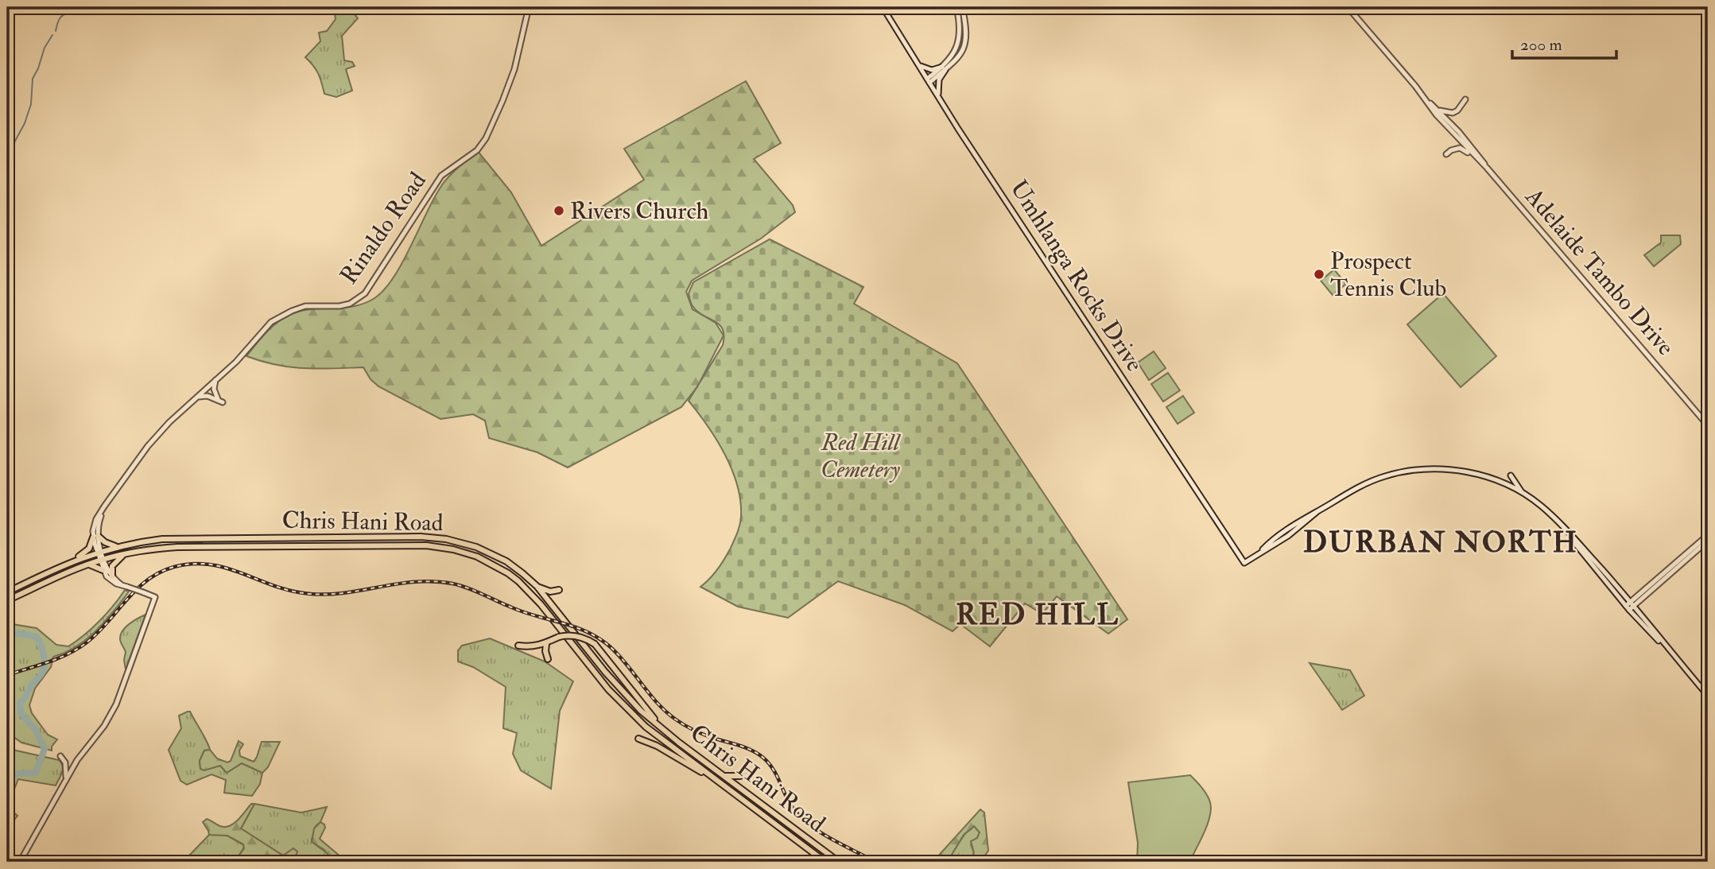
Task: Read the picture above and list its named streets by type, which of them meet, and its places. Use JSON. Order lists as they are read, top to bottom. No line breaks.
{"streets":{"main road":["Chris Hani Road"],"street":["Rinaldo Road","Adelaide Tambo Drive","Umhlanga Rocks Drive"]},"crossings":[["Rinaldo Road","Chris Hani Road"]],"districts":["DURBAN NORTH","RED HILL"],"parks":["Red Hill Cemetery"],"places":["Rivers Church","Prospect Tennis Club"],"scale_bar":"200 m"}
